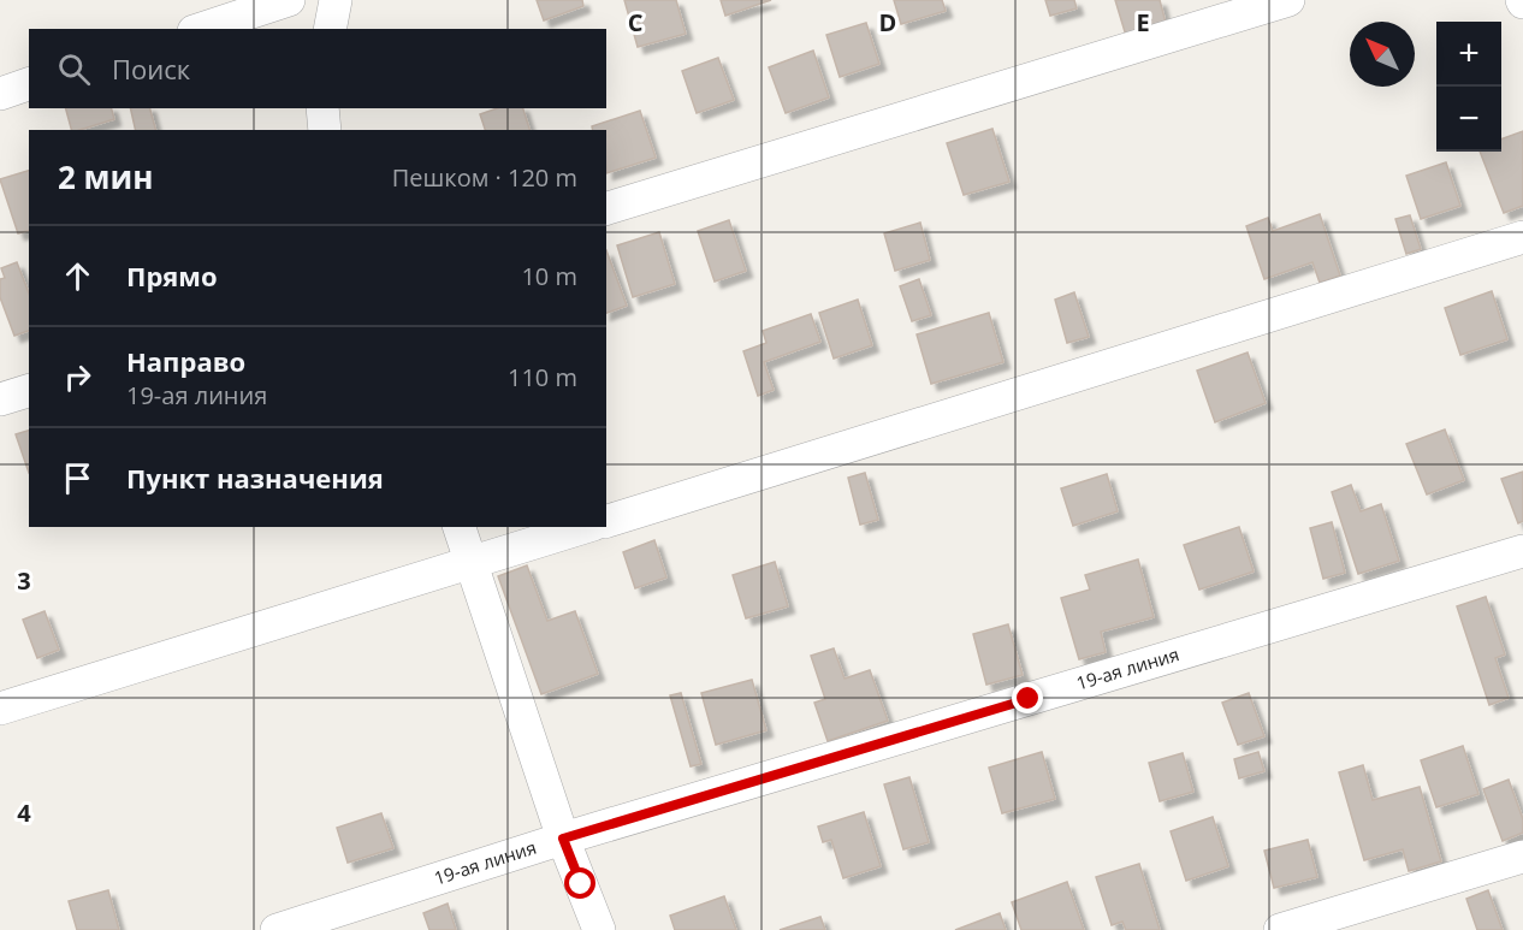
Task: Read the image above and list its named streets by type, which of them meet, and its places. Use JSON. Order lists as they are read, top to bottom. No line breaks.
{"streets":{"street":["19-ая линия"]},"north":"top left","page":{"map_buttons":["+","−"],"search":"Поиск","heading":["2 мин","Пешком · 120 m"],"list":[["Прямо","10 m"],["Направо","19-ая линия","110 m"],"Пункт назначения"]},"grid":{"columns":["C","D","E"],"rows":["3","4"]}}
